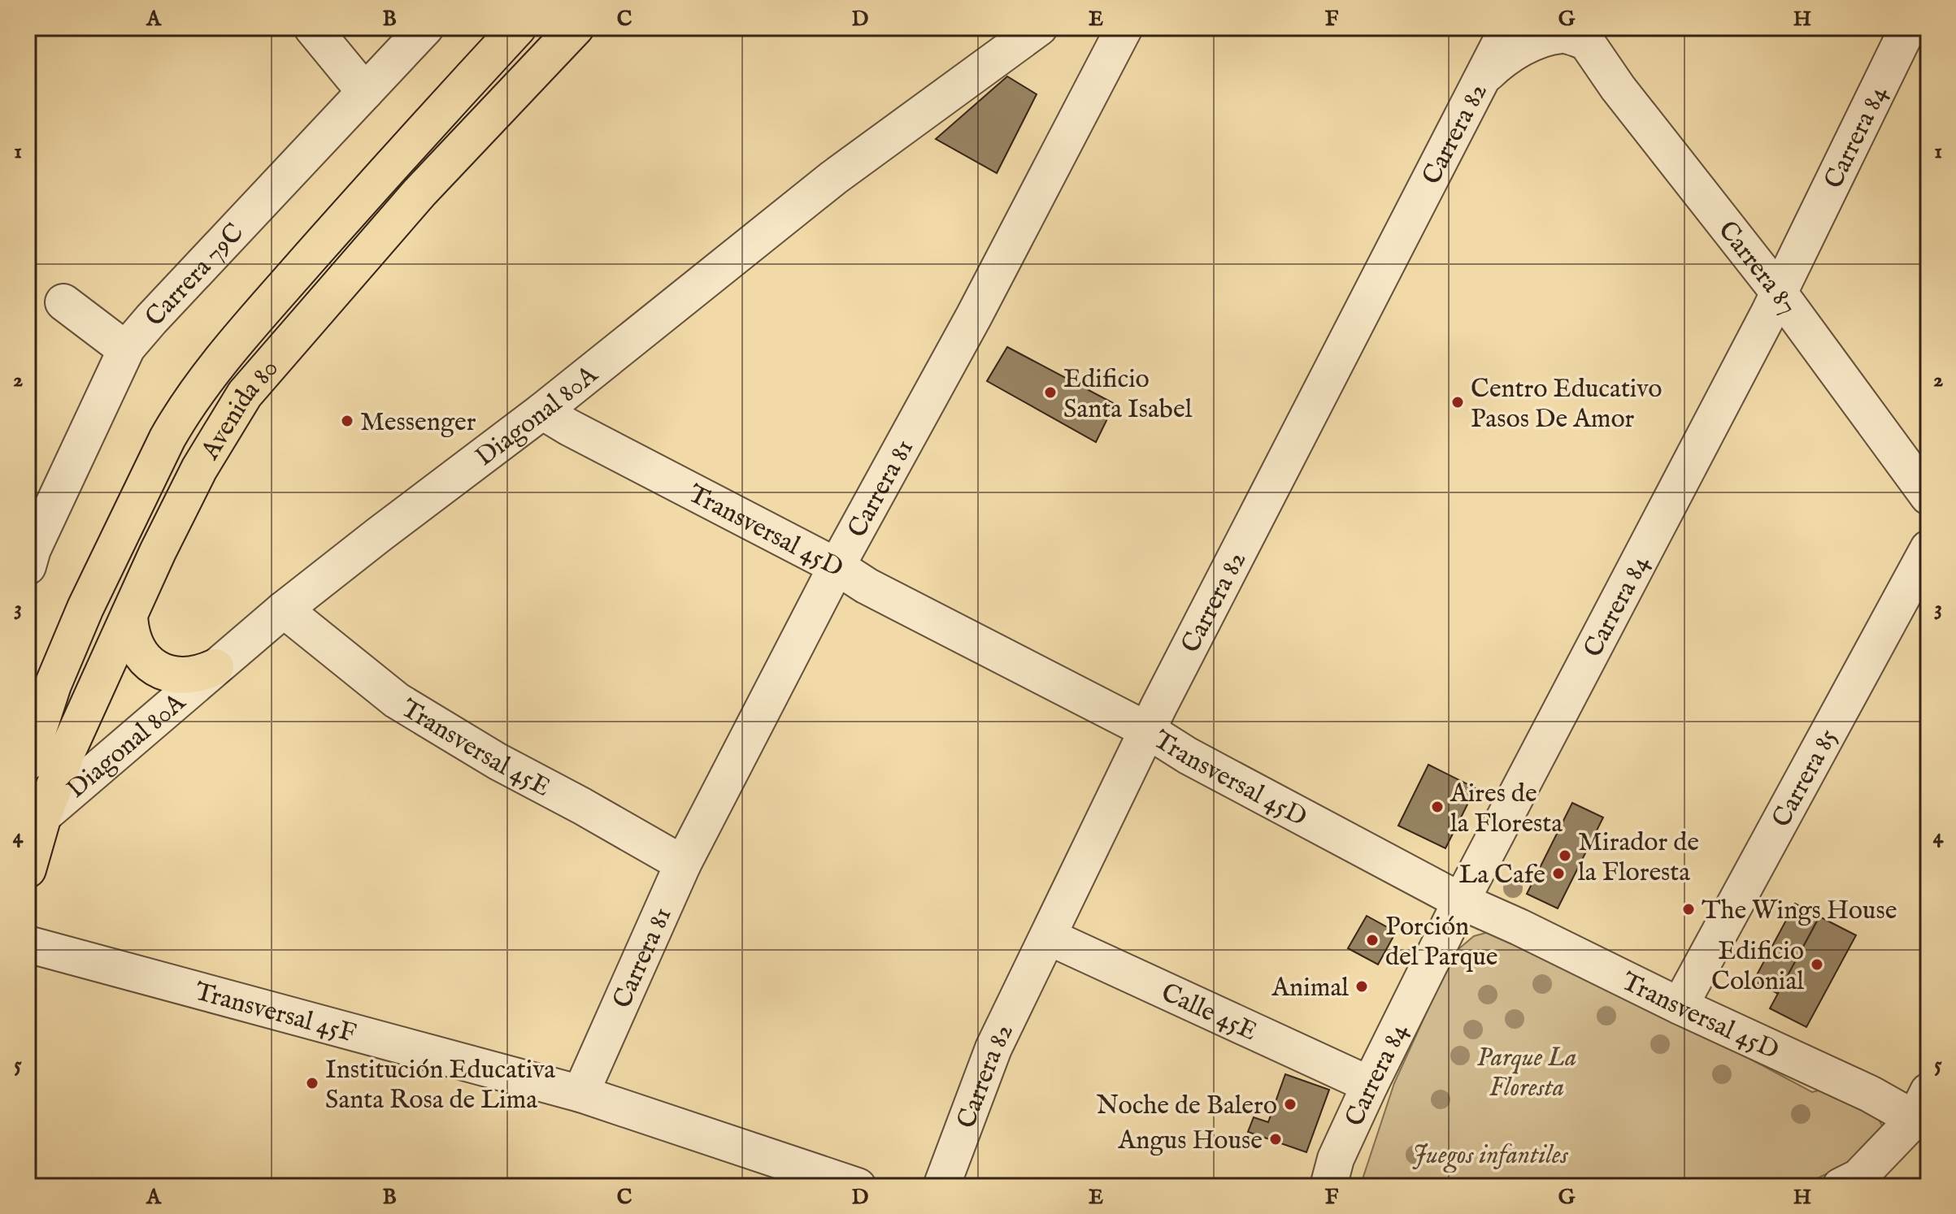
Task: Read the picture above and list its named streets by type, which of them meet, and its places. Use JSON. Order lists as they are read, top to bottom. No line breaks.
{"streets":{"main road":["Avenida 80"],"street":["Carrera 82","Carrera 84","Carrera 87","Carrera 79C","Diagonal 80A","Carrera 81","Transversal 45D","Transversal 45E","Carrera 85","Calle 45E","Transversal 45F"]},"crossings":[["Carrera 82","Carrera 87"],["Carrera 82","Transversal 45D"],["Carrera 82","Calle 45E"],["Carrera 84","Carrera 87"],["Carrera 84","Transversal 45D"],["Carrera 84","Calle 45E"],["Avenida 80","Diagonal 80A"],["Diagonal 80A","Transversal 45D"],["Diagonal 80A","Transversal 45E"],["Carrera 81","Transversal 45D"],["Carrera 81","Transversal 45E"],["Carrera 81","Transversal 45F"],["Transversal 45D","Carrera 85"]],"parks":["Parque La Floresta","Juegos infantiles"],"places":["Edificio Santa Isabel","Centro Educativo Pasos De Amor","Messenger","Aires de la Floresta","Mirador de la Floresta","La Cafe","The Wings House","Porción del Parque","Edificio Colonial","Animal","Institución Educativa Santa Rosa de Lima","Noche de Balero","Angus House"],"grid":{"columns":["A","B","C","D","E","F","G","H"],"rows":["1","2","3","4","5"]}}
